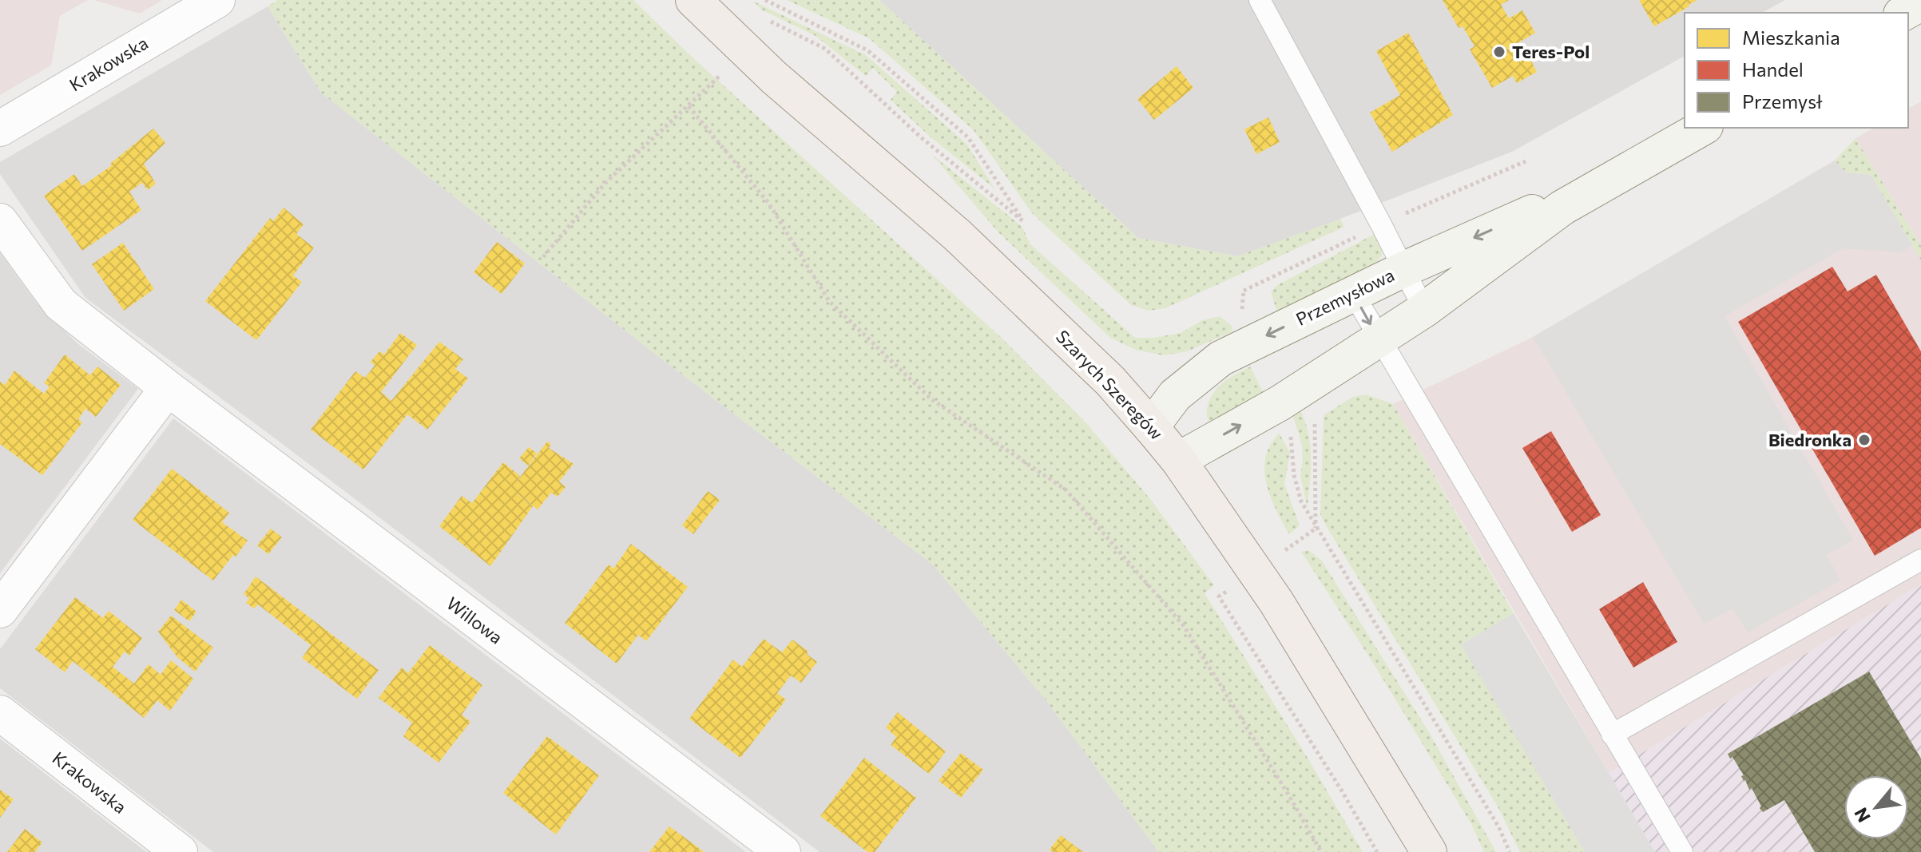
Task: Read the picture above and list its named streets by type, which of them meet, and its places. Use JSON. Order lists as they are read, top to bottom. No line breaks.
{"streets":{"main road":["Przemysłowa","Szarych Szeregów"],"street":["Krakowska","Willowa"]},"crossings":[["Przemysłowa","Szarych Szeregów"]],"places":["Teres-Pol","Biedronka"],"legend":["Mieszkania","Handel","Przemysł"],"north":"bottom left"}
